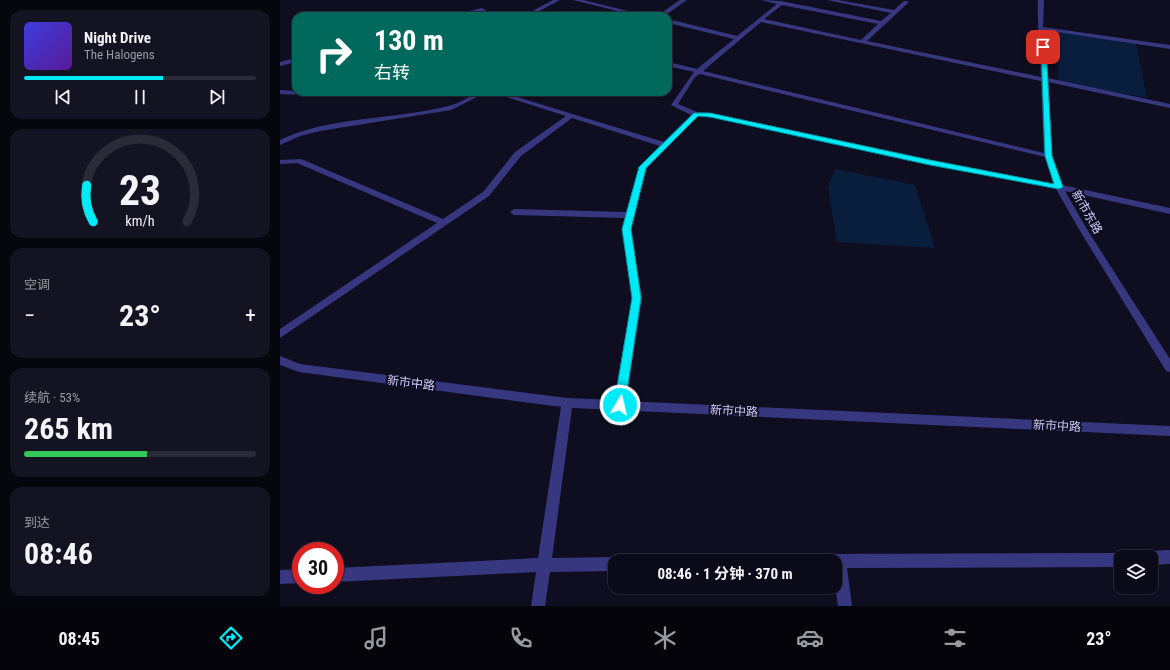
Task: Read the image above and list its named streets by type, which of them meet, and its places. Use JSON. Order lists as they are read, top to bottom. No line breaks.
{"streets":{"street":["新市东路","新市中路"]},"page":{"turn":["130 m","右转"],"song":["Night Drive","The Halogens"],"tile":["空调",["续航 · 53%","265 km"],["到达","08:46"]],"heat":["−","23°","+"],"limit":"30","trip":"08:46 · 1 分钟 · 370 m","tabs":["08:45","23°"],"gauge":["23","km/h"]}}
